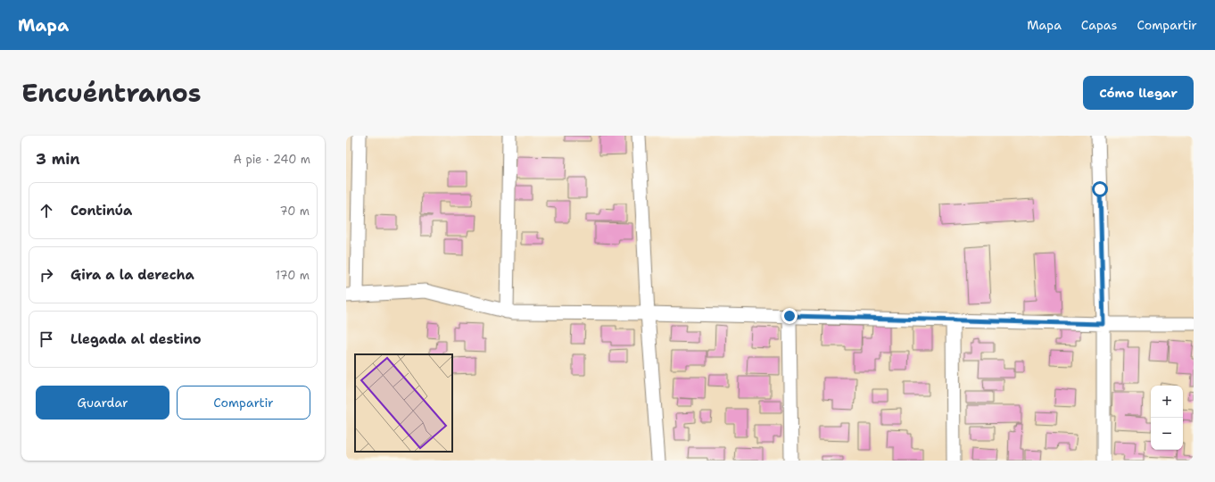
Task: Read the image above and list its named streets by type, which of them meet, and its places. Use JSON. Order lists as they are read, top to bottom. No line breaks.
{"page":{"header":"Mapa","nav":["Mapa","Capas","Compartir"],"title":"Encuéntranos","buttons":["Cómo llegar",["Guardar","Compartir"]],"heading":["3 min","A pie · 240 m"],"list":[["Continúa","70 m"],["Gira a la derecha","170 m"],"Llegada al destino"],"map_buttons":["+","−"]}}
